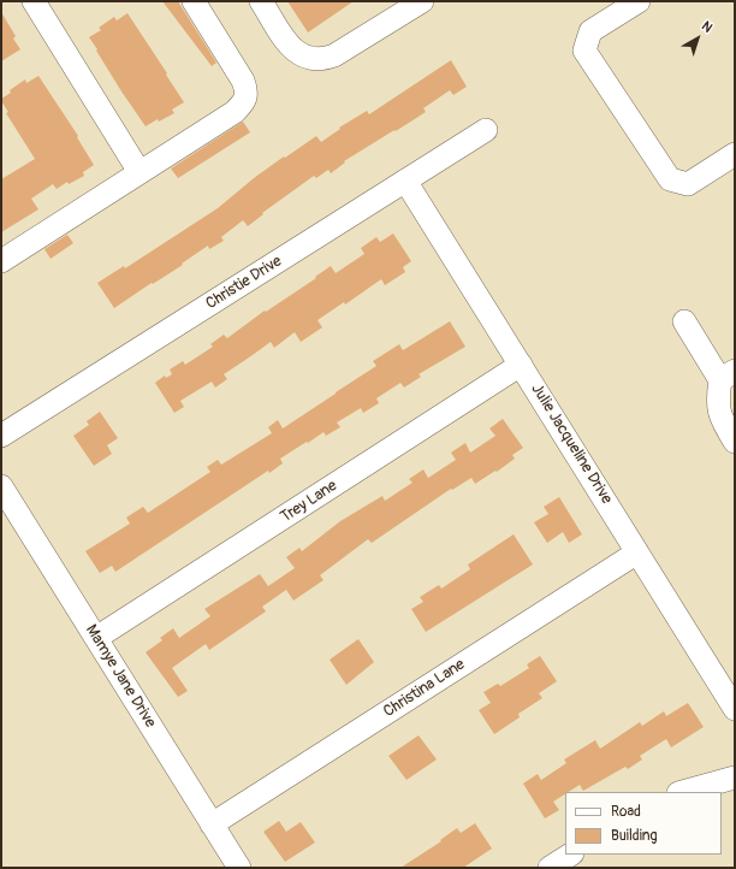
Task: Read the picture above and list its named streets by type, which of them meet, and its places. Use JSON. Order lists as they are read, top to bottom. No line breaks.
{"streets":{"street":["Christie Drive","Julie Jacqueline Drive","Trey Lane","Mamye Jane Drive","Christina Lane"]},"crossings":[["Christie Drive","Julie Jacqueline Drive"],["Julie Jacqueline Drive","Trey Lane"],["Julie Jacqueline Drive","Christina Lane"],["Trey Lane","Mamye Jane Drive"],["Mamye Jane Drive","Christina Lane"]],"legend":["Road","Building"],"north":"top right"}
